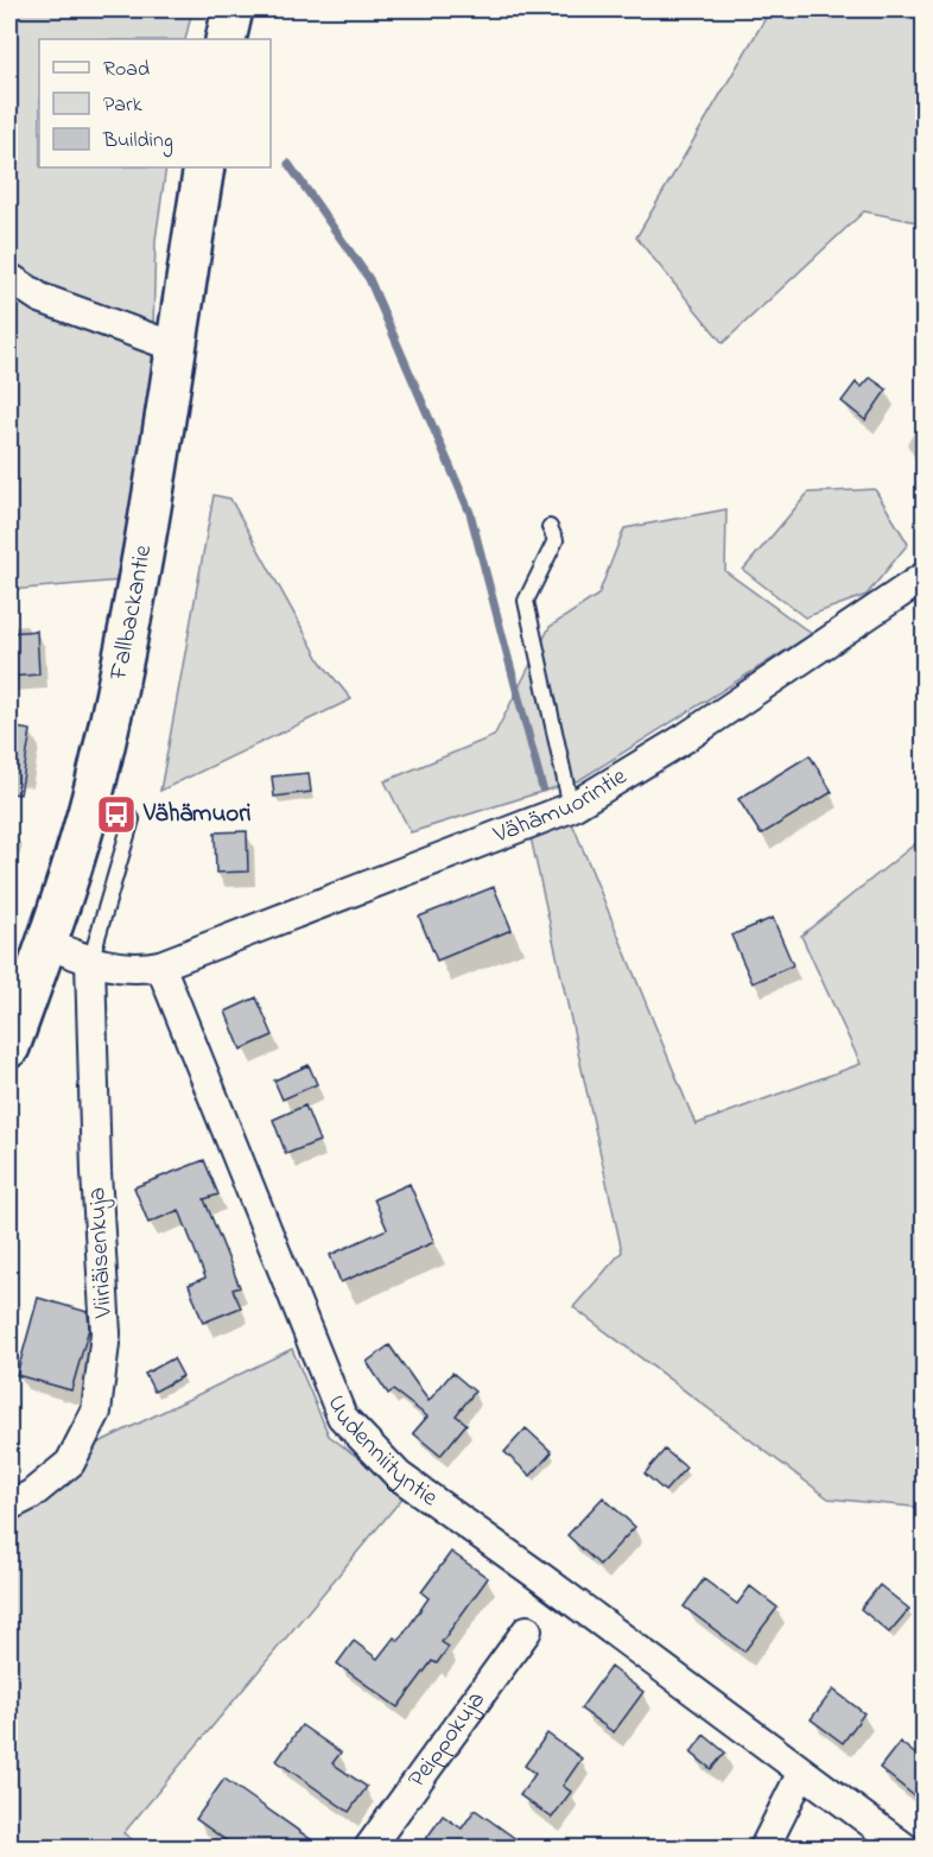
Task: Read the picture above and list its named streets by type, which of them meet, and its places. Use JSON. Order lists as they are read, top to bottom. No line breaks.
{"streets":{"street":["Fallbackantie","Vähämuorintie","Viiriäisenkuja","Uudenniityntie","Peippokuja"]},"crossings":[["Vähämuorintie","Uudenniityntie"]],"places":{"bus stop":["Vähämuori"]},"legend":["Road","Park","Building"]}
